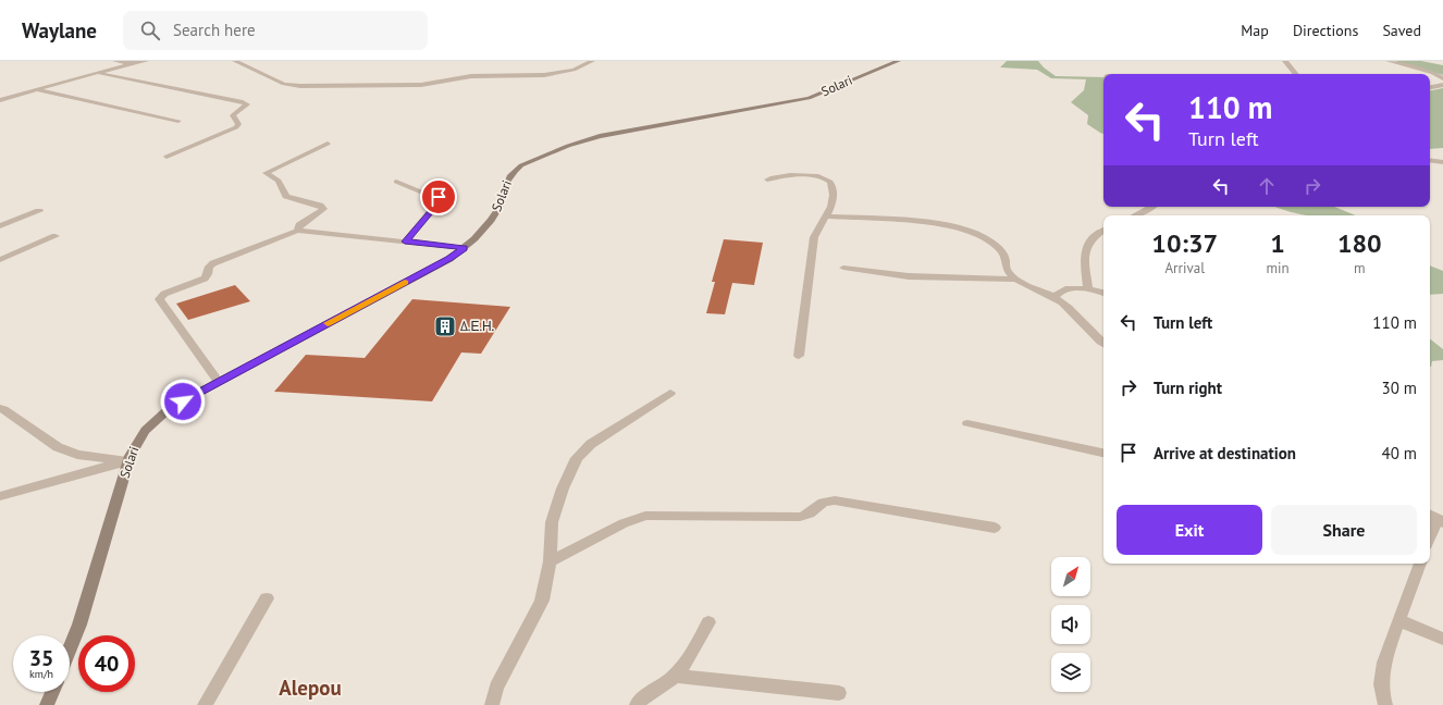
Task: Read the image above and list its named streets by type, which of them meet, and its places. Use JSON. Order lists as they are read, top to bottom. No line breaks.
{"streets":{"street":["Solari"]},"districts":["Alepou"],"places":{"building":["Δ.Ε.Η."]},"north":"top right","page":{"header":"Waylane","search":"Search here","nav":["Map","Directions","Saved"],"turn":["110 m","Turn left"],"eta":["10:37","Arrival","1","min","180","m"],"list":[{"name":"Turn left","value":"110 m"},{"name":"Turn right","value":"30 m"},{"name":"Arrive at destination","value":"40 m"}],"buttons":["Exit","Share"],"speed":"35 km/h","limit":"40"}}
